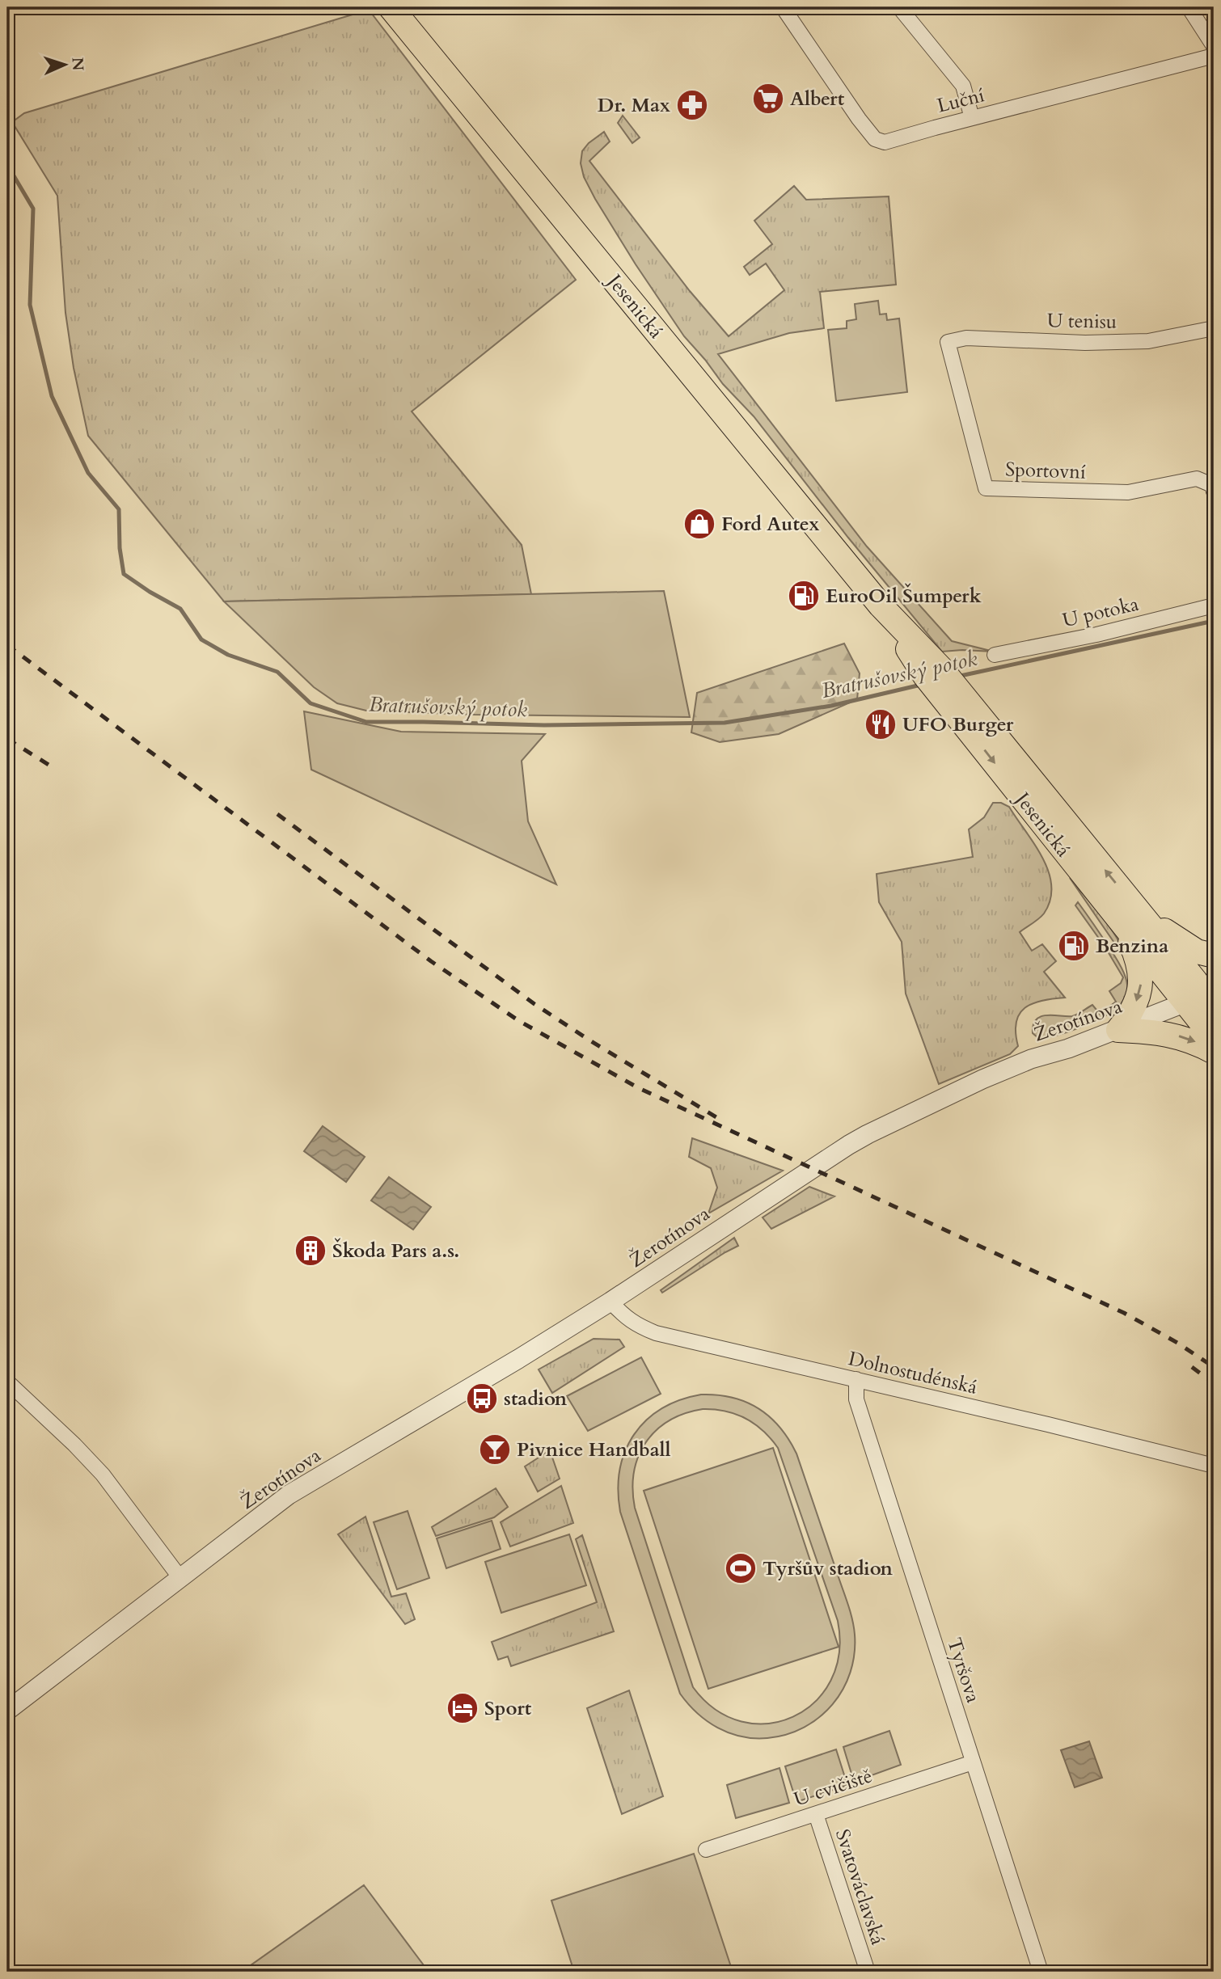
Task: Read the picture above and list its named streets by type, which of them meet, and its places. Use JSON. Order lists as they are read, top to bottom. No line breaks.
{"streets":{"main road":["Jesenická"],"street":["Luční","U tenisu","Sportovní","U potoka","Žerotínova","Dolnostudénská","Tyršova","U cvičiště","Svatováclavská"]},"crossings":[["Jesenická","Žerotínova"],["U tenisu","Sportovní"],["Žerotínova","Dolnostudénská"],["Dolnostudénská","Tyršova"],["Tyršova","U cvičiště"],["U cvičiště","Svatováclavská"]],"water":["Bratrušovský potok"],"places":{"supermarket":["Albert"],"pharmacy":["Dr. Max"],"shop":["Ford Autex"],"fuel station":["EuroOil Šumperk","Benzina"],"restaurant":["UFO Burger"],"building":["Škoda Pars a.s."],"bus stop":["stadion"],"bar":["Pivnice Handball"],"sports":["Tyršův stadion"],"hotel":["Sport"]},"north":"right"}
